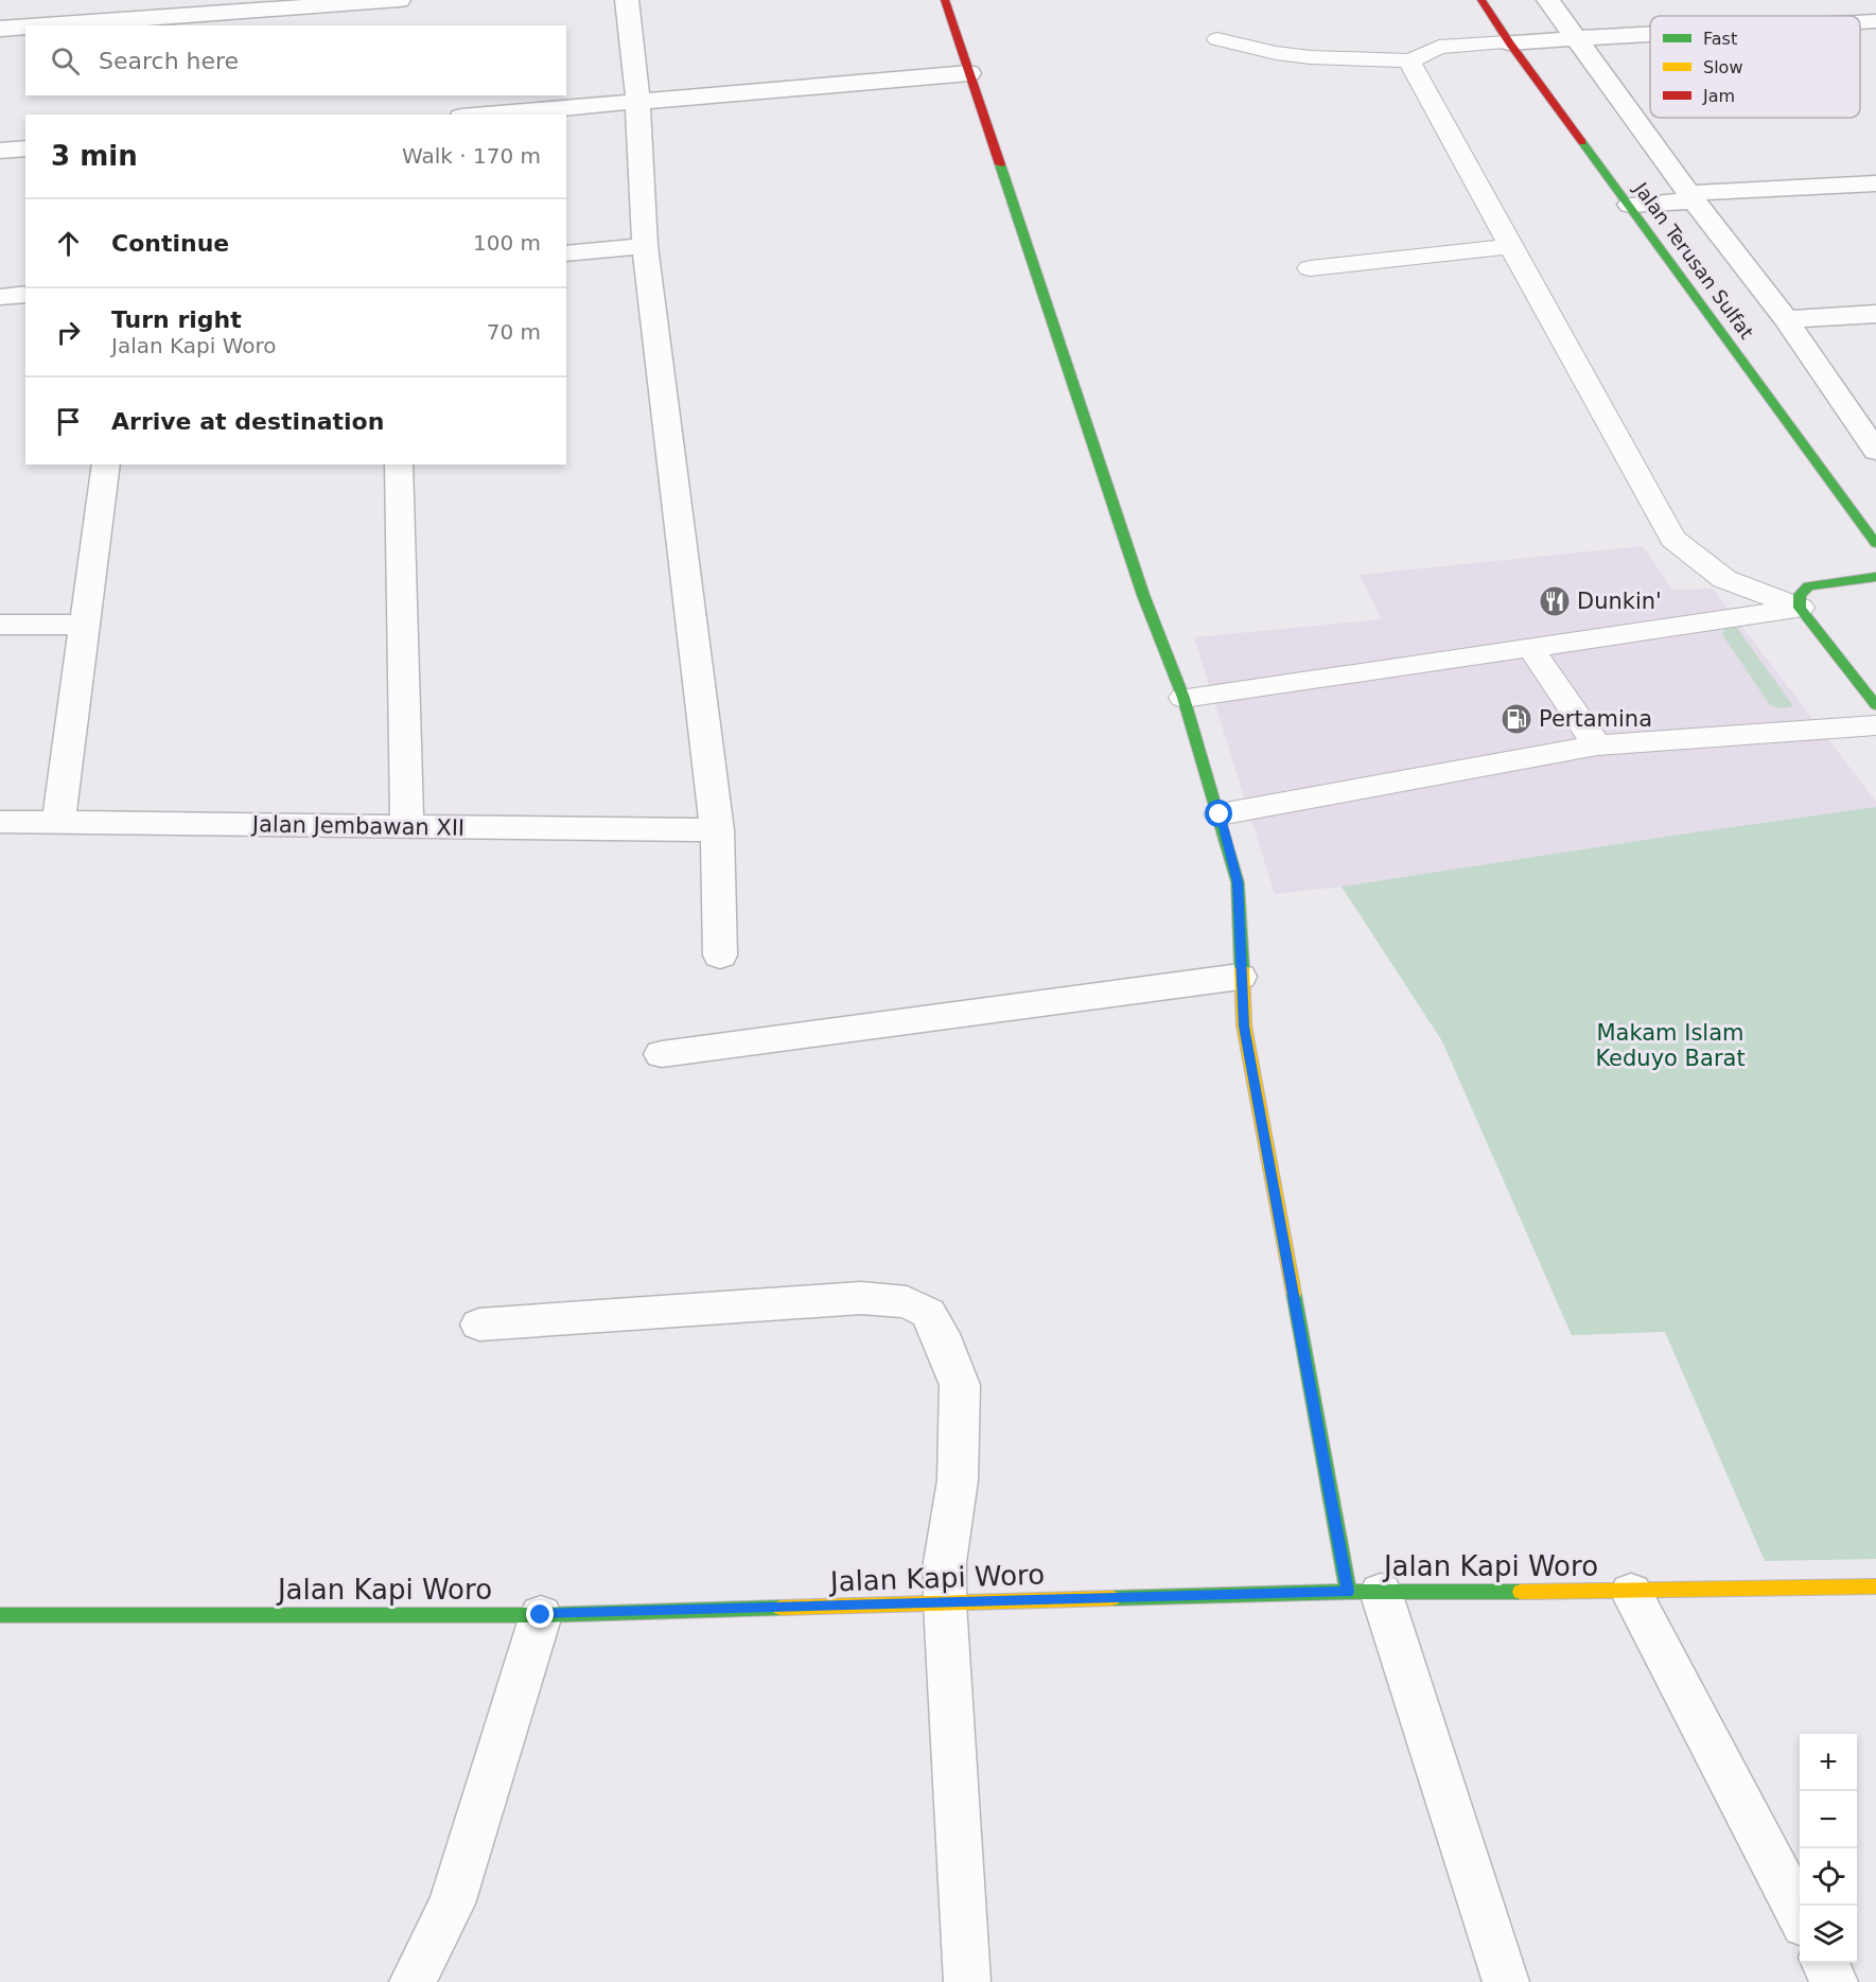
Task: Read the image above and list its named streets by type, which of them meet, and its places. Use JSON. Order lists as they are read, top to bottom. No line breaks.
{"streets":{"street":["Jalan Terusan Sulfat","Jalan Jembawan XII","Jalan Kapi Woro"]},"parks":["Makam Islam Keduyo Barat"],"places":{"restaurant":["Dunkin'"],"fuel station":["Pertamina"]},"legend":["Fast","Slow","Jam"],"page":{"search":"Search here","heading":["3 min","Walk · 170 m"],"list":[["Continue","100 m"],["Turn right","Jalan Kapi Woro","70 m"],"Arrive at destination"],"map_buttons":["+","−"]}}
